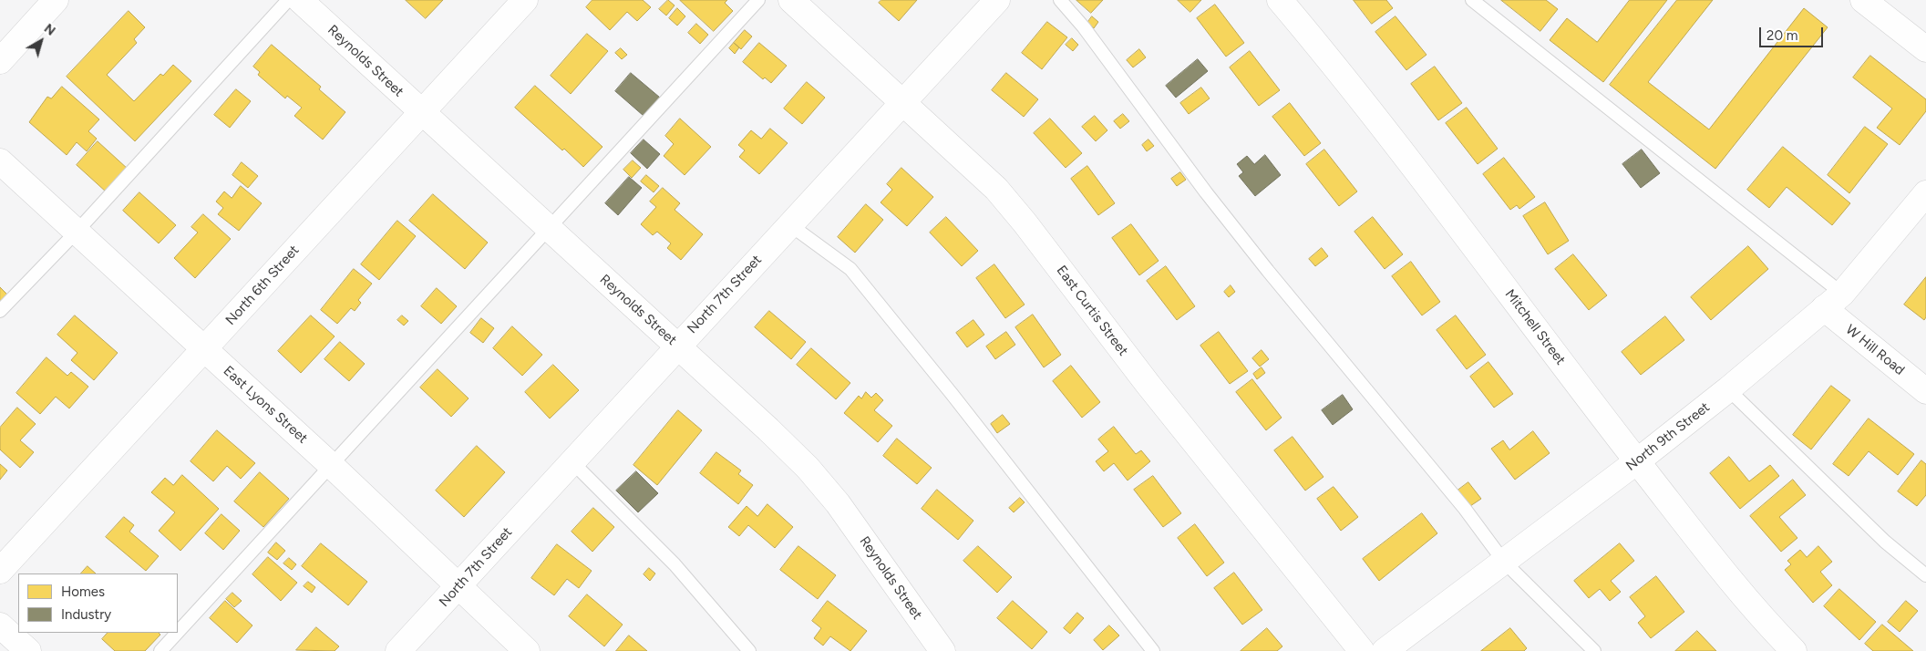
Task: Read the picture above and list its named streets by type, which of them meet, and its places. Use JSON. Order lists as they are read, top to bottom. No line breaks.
{"streets":{"street":["Reynolds Street","North 6th Street","North 7th Street","East Curtis Street","Mitchell Street","W Hill Road","East Lyons Street","North 9th Street"]},"crossings":[["Reynolds Street","North 6th Street"],["Reynolds Street","North 7th Street"],["North 6th Street","East Lyons Street"],["North 7th Street","East Curtis Street"],["North 7th Street","East Lyons Street"],["Mitchell Street","North 9th Street"],["W Hill Road","North 9th Street"]],"legend":["Homes","Industry"],"scale_bar":"20 m","north":"top right"}
